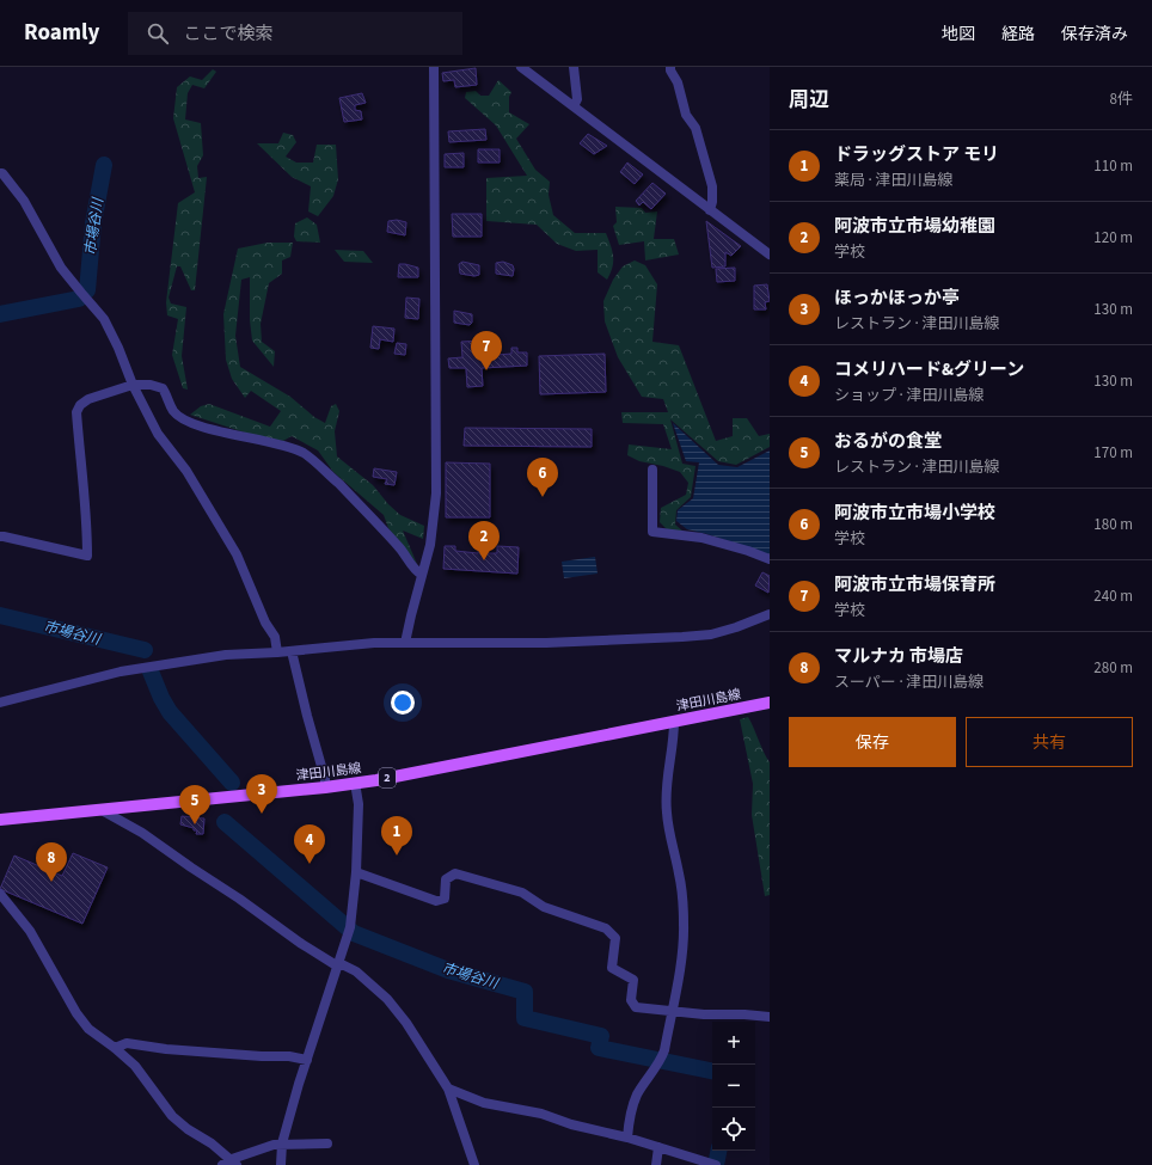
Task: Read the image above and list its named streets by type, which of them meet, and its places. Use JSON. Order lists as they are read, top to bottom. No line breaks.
{"streets":{"main road":["津田川島線","2"]},"water":["市場谷川"],"page":{"header":"Roamly","search":"ここで検索","nav":["地図","経路","保存済み"],"heading":["周辺","8件"],"list":[{"mark":"1","name":"ドラッグストア モリ","note":"薬局 · 津田川島線","value":"110 m"},{"mark":"2","name":"阿波市立市場幼稚園","note":"学校","value":"120 m"},{"mark":"3","name":"ほっかほっか亭","note":"レストラン · 津田川島線","value":"130 m"},{"mark":"4","name":"コメリハード&グリーン","note":"ショップ · 津田川島線","value":"130 m"},{"mark":"5","name":"おるがの食堂","note":"レストラン · 津田川島線","value":"170 m"},{"mark":"6","name":"阿波市立市場小学校","note":"学校","value":"180 m"},{"mark":"7","name":"阿波市立市場保育所","note":"学校","value":"240 m"},{"mark":"8","name":"マルナカ 市場店","note":"スーパー · 津田川島線","value":"280 m"}],"pins":["7","6","2","3","5","1","4","8"],"buttons":["保存","共有"],"map_buttons":["+","−"]}}
